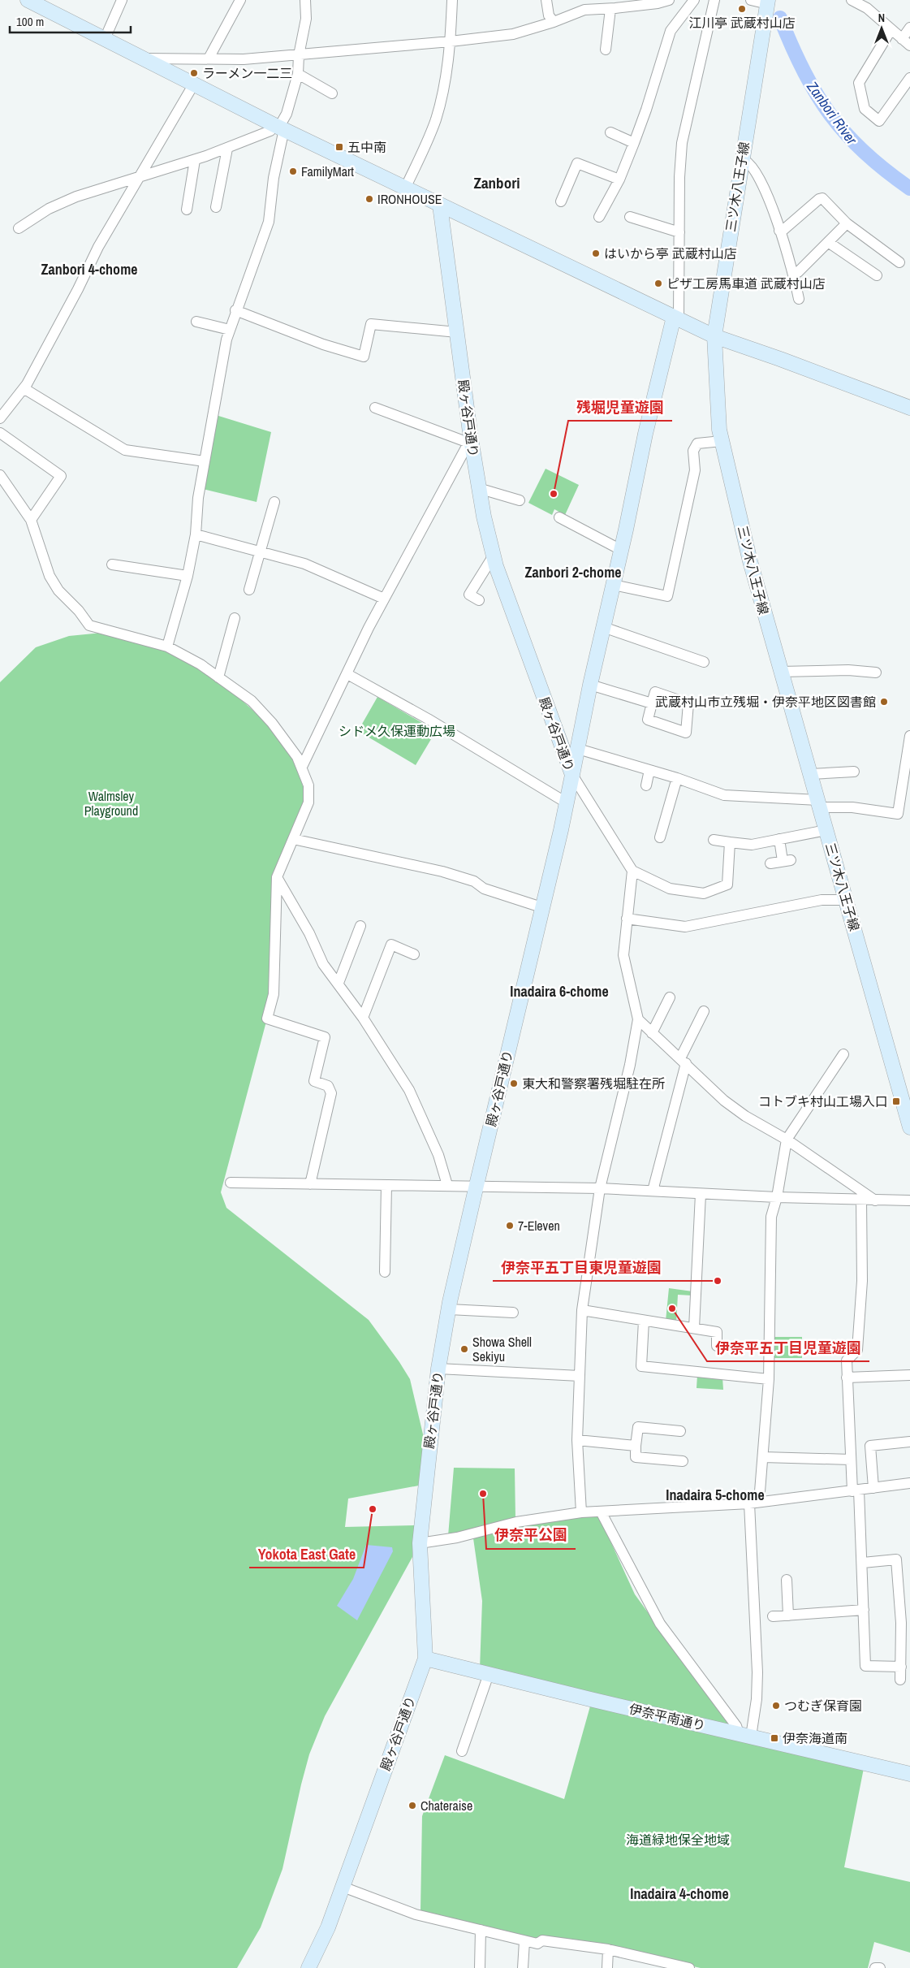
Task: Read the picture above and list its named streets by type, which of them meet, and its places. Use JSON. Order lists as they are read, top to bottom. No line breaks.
{"streets":{"street":["三ツ木八王子線","殿ヶ谷戸通り","伊奈平南通り"]},"crossings":[["殿ヶ谷戸通り","伊奈平南通り"]],"districts":["Zanbori","Zanbori 4-chome","Zanbori 2-chome","Inadaira 6-chome","Inadaira 5-chome","Inadaira 4-chome"],"water":["Zanbori River"],"parks":["シドメ久保運動広場","Walmsley Playground","海道緑地保全地域"],"places":{"other":["江川亭 武蔵村山店","ラーメン一二三","FamilyMart","IRONHOUSE","はいから亭 武蔵村山店","ピザ工房馬車道 武蔵村山店","残堀児童遊園","武蔵村山市立残堀・伊奈平地区図書館","東大和警察署残堀駐在所","7-Eleven","伊奈平五丁目東児童遊園","伊奈平五丁目児童遊園","Showa Shell Sekiyu","伊奈平公園","Yokota East Gate","つむぎ保育園","Chateraise"],"transit":["五中南","コトブキ村山工場入口","伊奈海道南"]},"scale_bar":"100 m","north":"top"}
